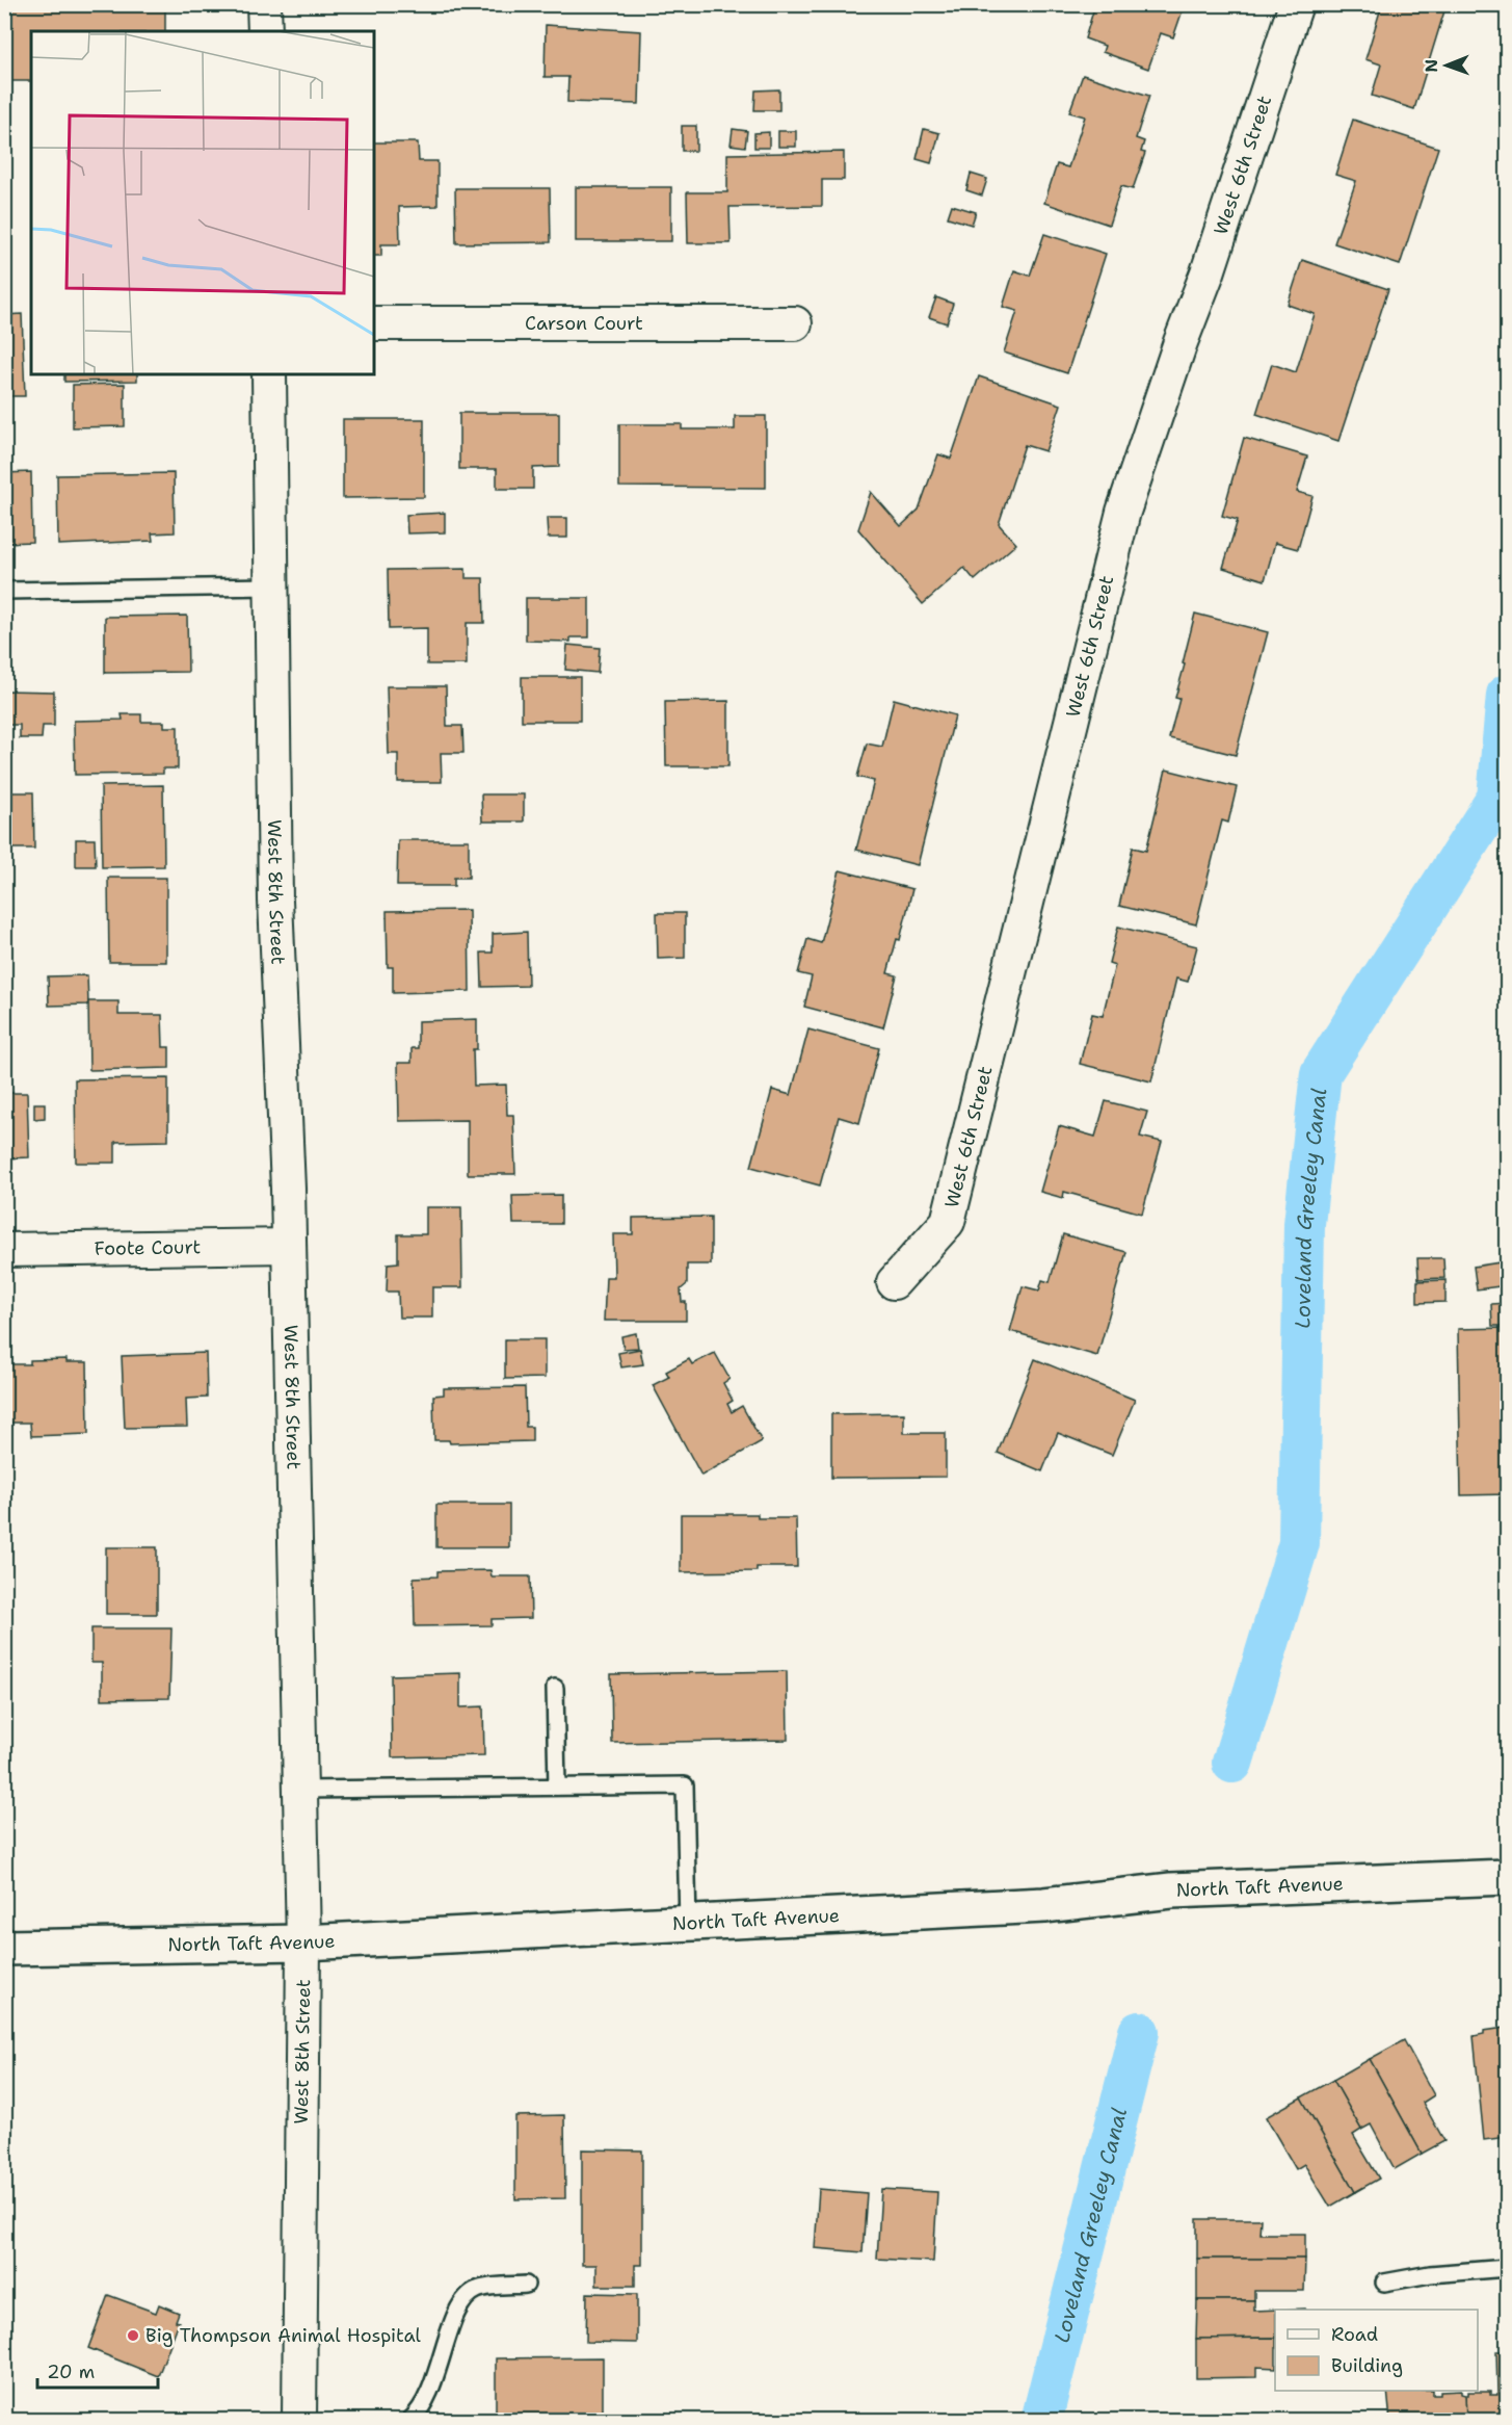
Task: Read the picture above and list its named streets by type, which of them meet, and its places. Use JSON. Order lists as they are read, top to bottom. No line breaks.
{"streets":{"main road":["North Taft Avenue"],"street":["West 6th Street","Carson Court","West 8th Street","Foote Court"]},"crossings":[["West 8th Street","Foote Court"],["West 8th Street","North Taft Avenue"]],"water":["Loveland Greeley Canal"],"places":["Big Thompson Animal Hospital"],"legend":["Road","Building"],"scale_bar":"20 m","north":"left"}
